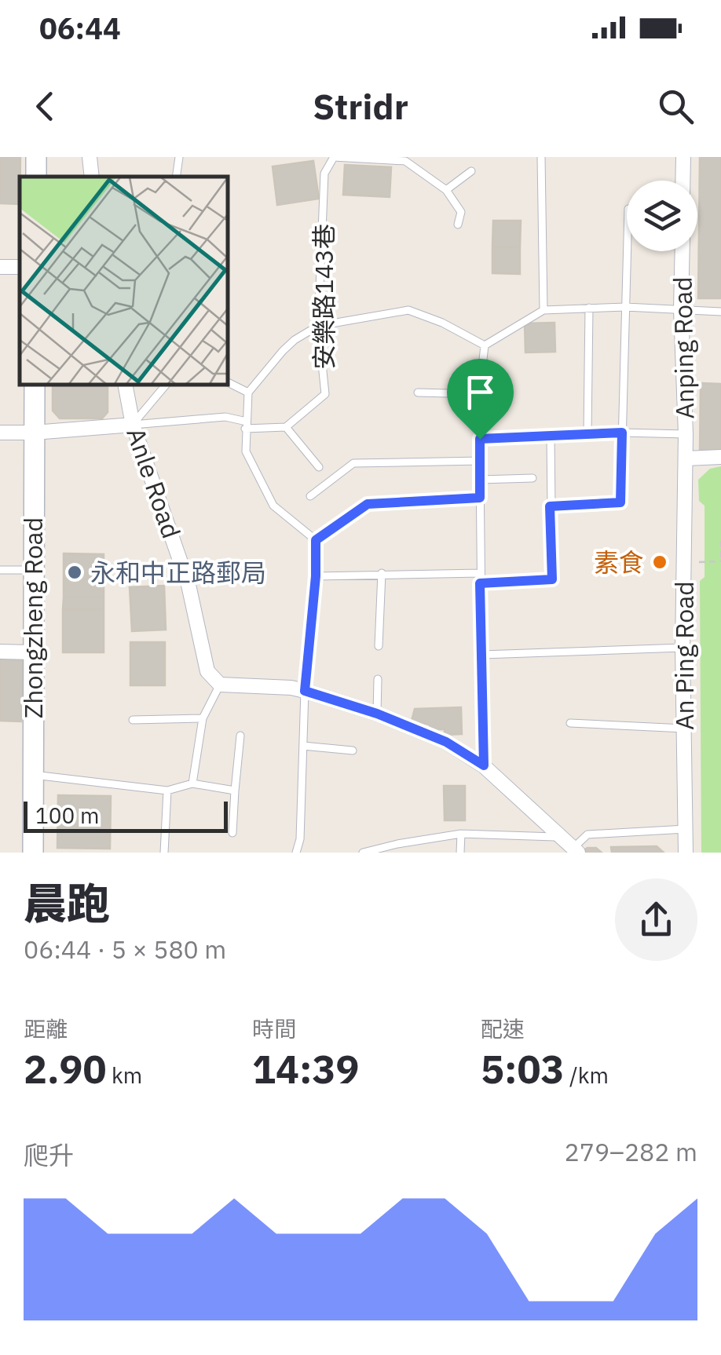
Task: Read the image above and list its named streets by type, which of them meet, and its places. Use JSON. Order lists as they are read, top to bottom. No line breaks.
{"streets":{"street":["Anping Road","Anle Road","Zhongzheng Road","An Ping Road"],"lane":["安樂路143巷"]},"crossings":[["Anping Road","An Ping Road"]],"places":["素食","永和中正路郵局"],"scale_bar":"100 m","page":{"status":"06:44","header":"Stridr","scale":"100 m","heading":["晨跑","06:44 · 5 × 580 m"],"stats":[["距離","2.90 km"],["時間","14:39"],["配速","5:03 /km"]],"chart":["爬升","279–282 m"]}}
